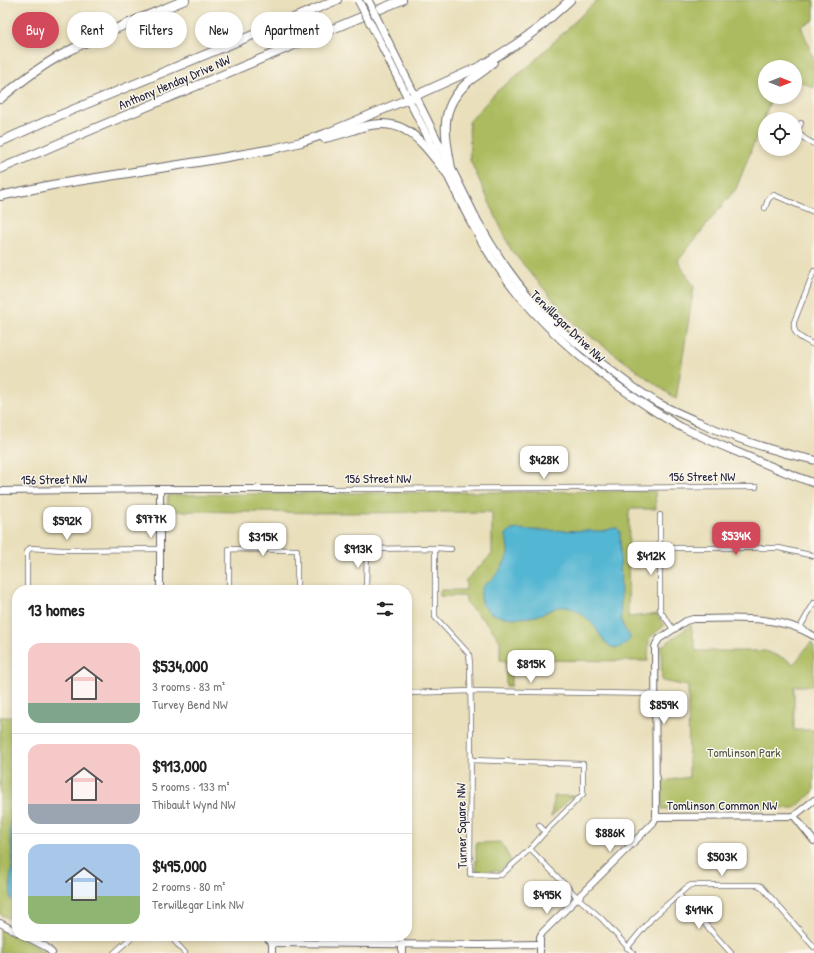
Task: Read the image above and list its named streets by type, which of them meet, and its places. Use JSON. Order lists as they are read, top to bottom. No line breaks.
{"streets":{"highway":["Anthony Henday Drive NW"],"main road":["Terwillegar Drive NW"],"street":["156 Street NW","Tomlinson Common NW","Turner Square NW"]},"parks":["Tomlinson Park"],"north":"right","page":{"chip":["Buy","Rent","Filters","New","Apartment"],"price":["$428K","$977K","$592K","$534K","$315K","$913K","$412K","$815K","$859K","$886K","$503K","$495K","$414K"],"heading":"13 homes","list":[{"name":"$534,000","note":"3 rooms · 83 m² · Turvey Bend NW"},{"name":"$913,000","note":"5 rooms · 133 m² · Thibault Wynd NW"},{"name":"$495,000","note":"2 rooms · 80 m² · Terwillegar Link NW"}]}}
